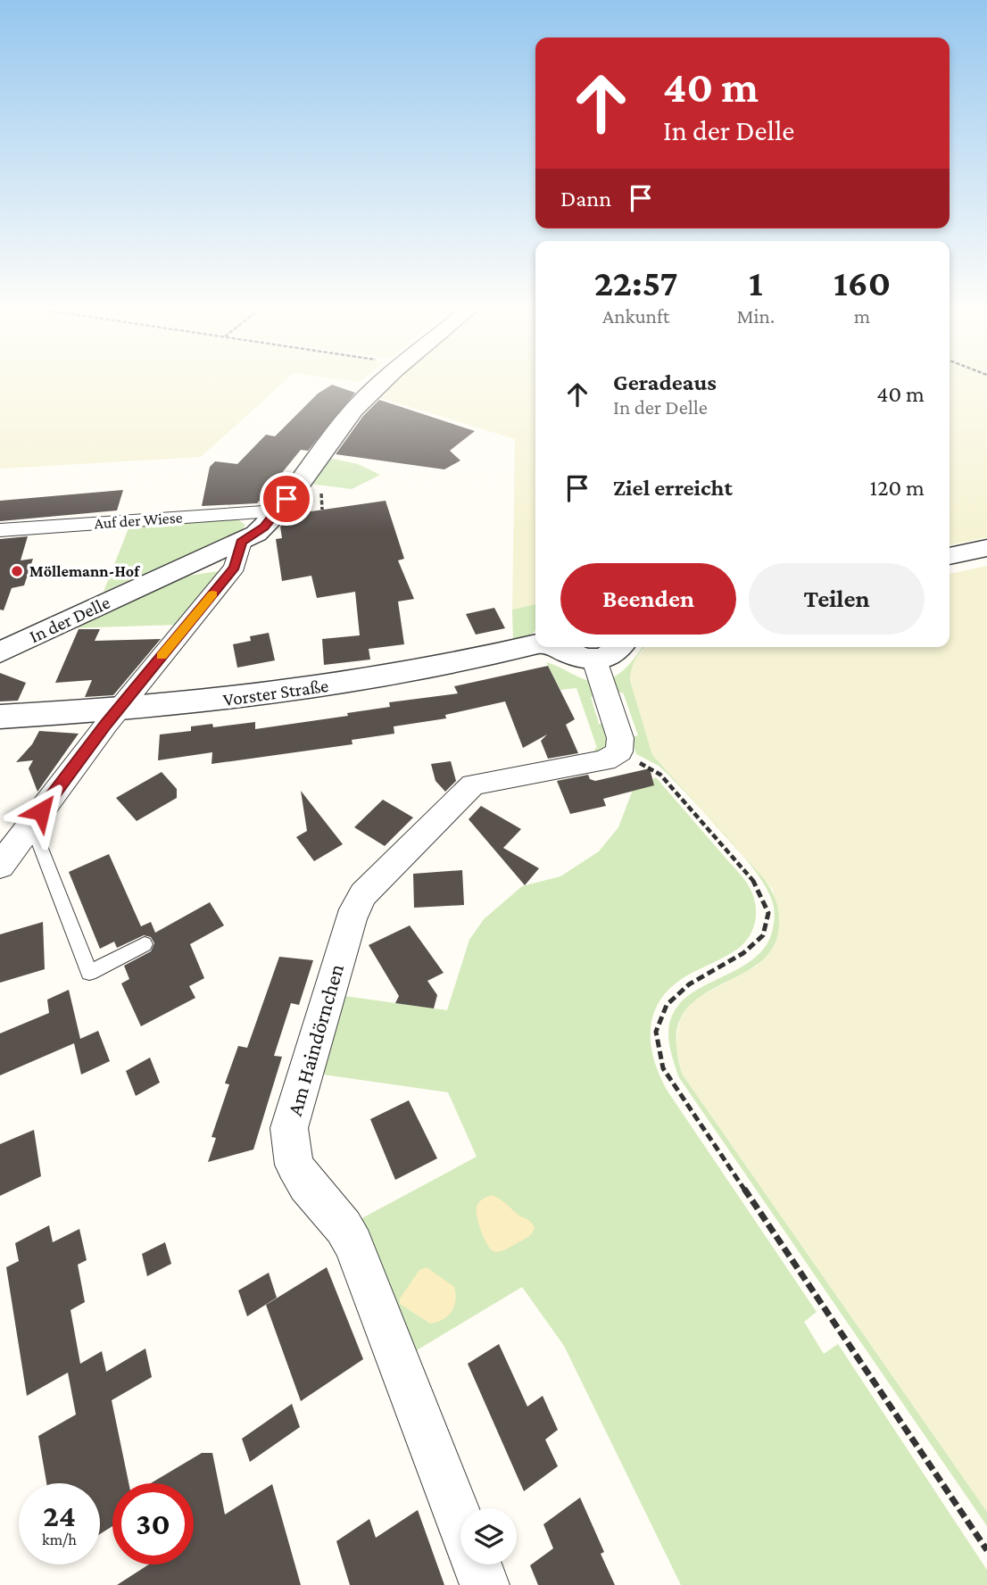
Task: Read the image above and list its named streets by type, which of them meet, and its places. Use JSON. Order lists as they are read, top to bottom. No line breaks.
{"streets":{"street":["Auf der Wiese","In der Delle","Vorster Straße","Am Haindörnchen"]},"crossings":[["Auf der Wiese","In der Delle"]],"places":["Möllemann-Hof"],"page":{"turn":["40 m","In der Delle"],"then":"Dann","eta":["22:57","Ankunft","1","Min.","160","m"],"list":[{"name":"Geradeaus","note":"In der Delle","value":"40 m"},{"name":"Ziel erreicht","value":"120 m"}],"buttons":["Beenden","Teilen"],"speed":"24 km/h","limit":"30"}}
